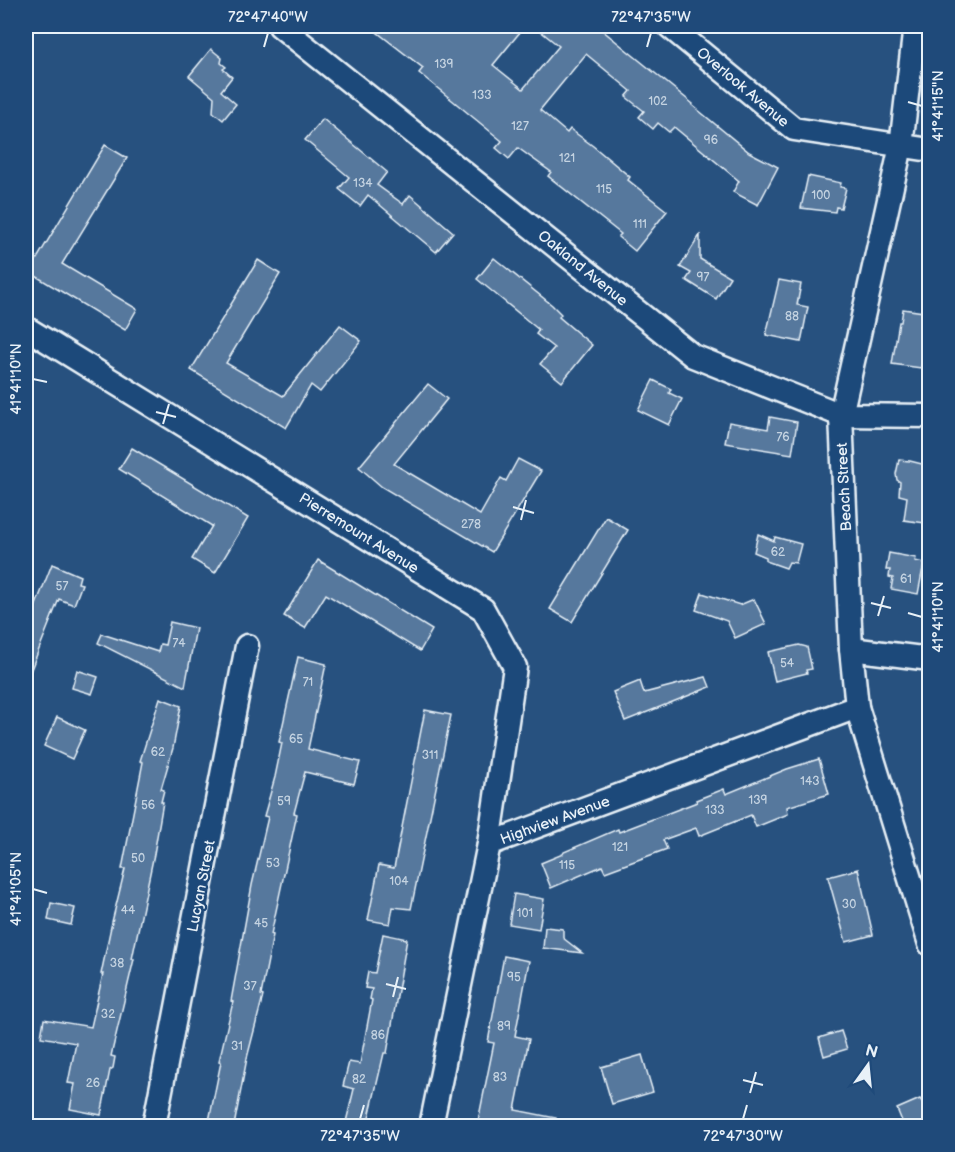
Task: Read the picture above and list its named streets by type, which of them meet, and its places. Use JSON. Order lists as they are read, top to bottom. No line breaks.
{"streets":{"street":["Overlook Avenue","Oakland Avenue","Beach Street","Pierremount Avenue","Highview Avenue","Lucyan Street"]},"crossings":[["Overlook Avenue","Beach Street"],["Oakland Avenue","Beach Street"],["Beach Street","Highview Avenue"],["Pierremount Avenue","Highview Avenue"]],"house_numbers":["139","133","102","127","96","121","134","115","100","111","97","88","76","278","62","61","57","74","54","71","65","62","311","143","139","59","56","133","121","50","53","115","104","30","44","101","45","38","95","37","32","89","86","31","83","82","26"],"north":"top","coordinates":["72°47'40\"W","72°47'35\"W","41°41'15\"N","41°41'10\"N","41°41'05\"N","72°47'30\"W"]}
